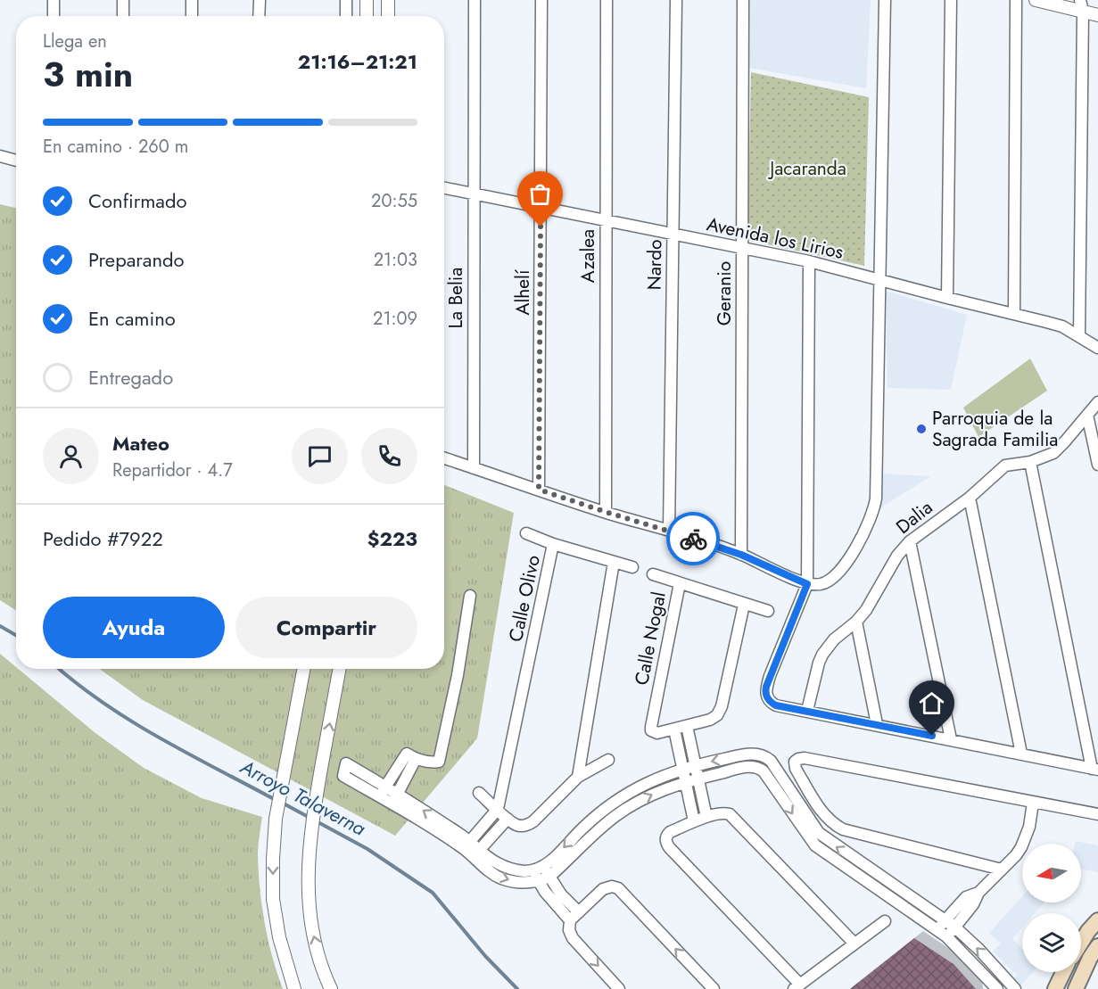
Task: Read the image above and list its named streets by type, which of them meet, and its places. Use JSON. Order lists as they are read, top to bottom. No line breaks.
{"streets":{"street":["Avenida los Lirios","Azalea","Nardo","Alhelí","Geranio","La Belia","Dalia","Calle Olivo","Calle Nogal"]},"crossings":[["Avenida los Lirios","Azalea"],["Avenida los Lirios","Nardo"],["Avenida los Lirios","Alhelí"],["Avenida los Lirios","Geranio"],["Avenida los Lirios","La Belia"]],"water":["Arroyo Talaverna"],"parks":["Jacaranda"],"places":["Parroquia de la Sagrada Familia"],"north":"left","page":{"heading":["3 min","Llega en","21:16–21:21"],"panel":["Mateo","Repartidor · 4.7","Pedido #7922","$223"],"bar":"En camino · 260 m","list":[["Confirmado","20:55"],["Preparando","21:03"],["En camino","21:09"],"Entregado"],"buttons":["Ayuda","Compartir"]}}
